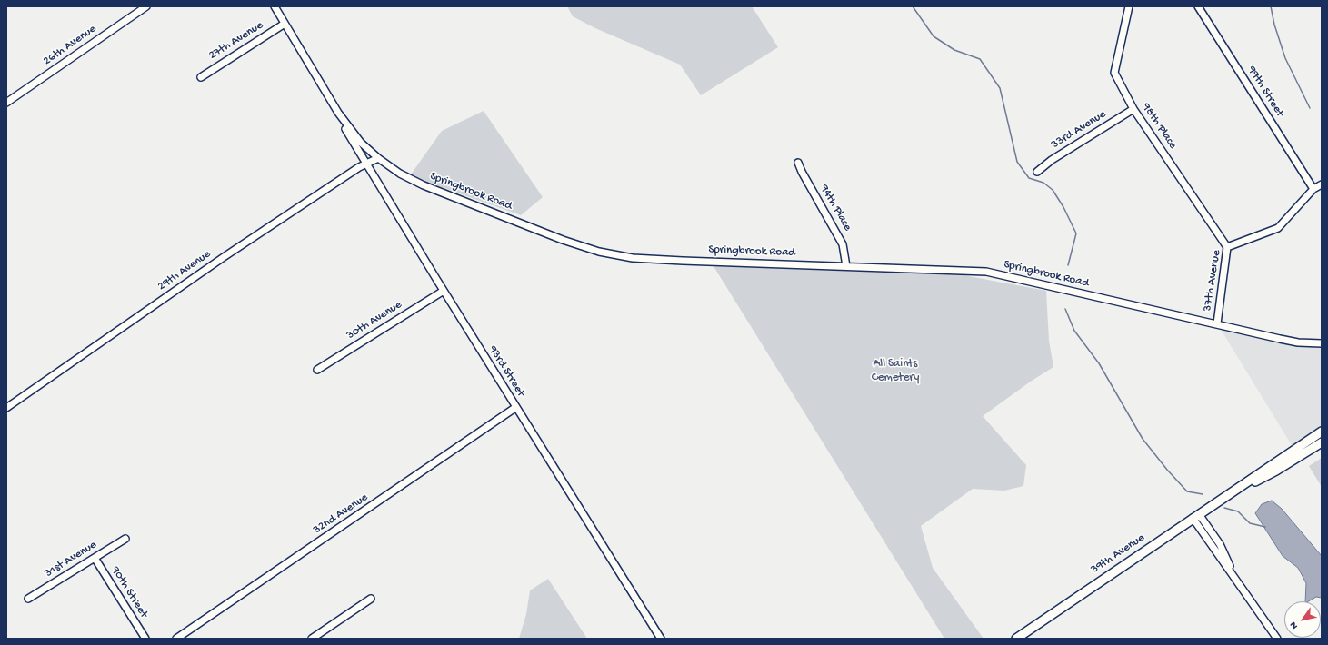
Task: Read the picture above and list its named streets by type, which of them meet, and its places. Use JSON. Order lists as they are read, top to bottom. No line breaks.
{"streets":{"main road":["39th Avenue"],"street":["27th Avenue","26th Avenue","99th Street","98th Place","33rd Avenue","Springbrook Road","94th Place","29th Avenue","37th Avenue","30th Avenue","93rd Street","32nd Avenue","31st Avenue","90th Street"]},"crossings":[["27th Avenue","Springbrook Road"],["99th Street","37th Avenue"],["98th Place","33rd Avenue"],["98th Place","37th Avenue"],["Springbrook Road","94th Place"],["Springbrook Road","29th Avenue"],["Springbrook Road","37th Avenue"],["Springbrook Road","93rd Street"],["29th Avenue","93rd Street"],["30th Avenue","93rd Street"],["93rd Street","32nd Avenue"],["31st Avenue","90th Street"]],"parks":["All Saints Cemetery"],"north":"bottom left"}
